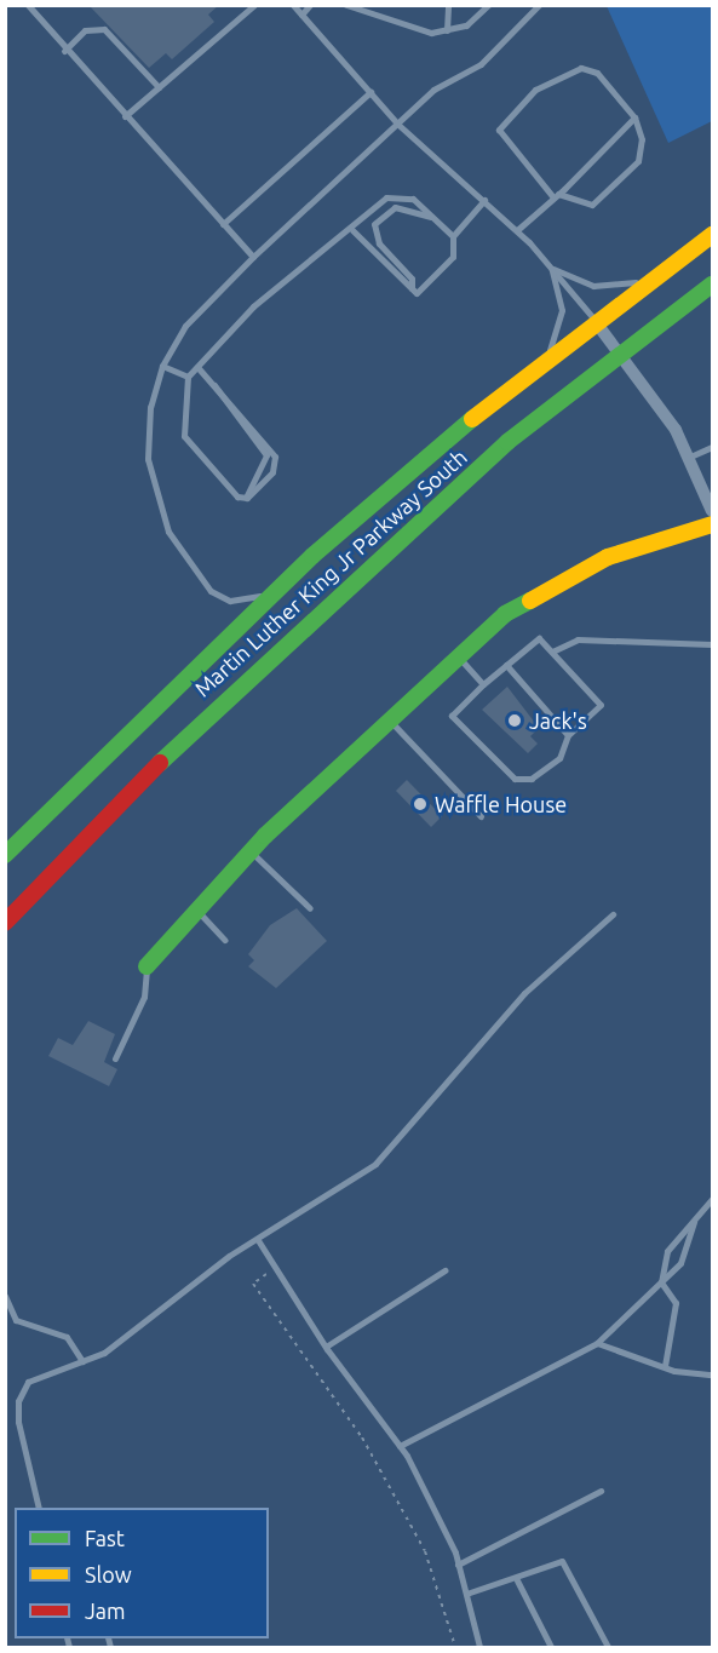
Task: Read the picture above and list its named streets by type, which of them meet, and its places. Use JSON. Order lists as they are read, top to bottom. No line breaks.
{"streets":{"main road":["Martin Luther King Jr Parkway South"]},"places":["Jack's","Waffle House"],"legend":["Fast","Slow","Jam"]}
